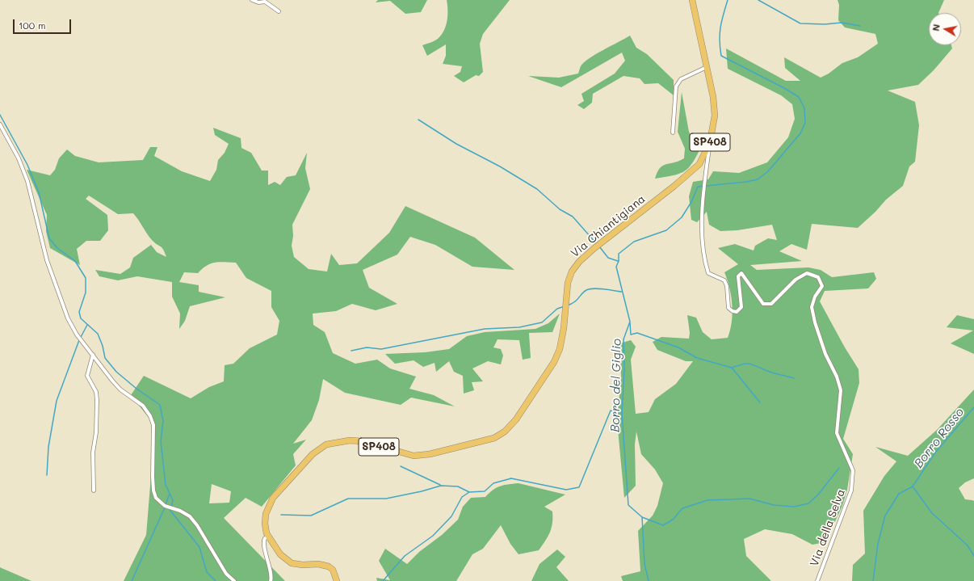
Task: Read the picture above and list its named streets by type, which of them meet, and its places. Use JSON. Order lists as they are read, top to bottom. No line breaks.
{"streets":{"main road":["SP408","Via Chiantigiana"],"street":["Via della Selva"]},"crossings":[["Via Chiantigiana","Via della Selva"]],"water":["Borro del Giglio","Borro Rosso"],"scale_bar":"100 m","north":"left"}
